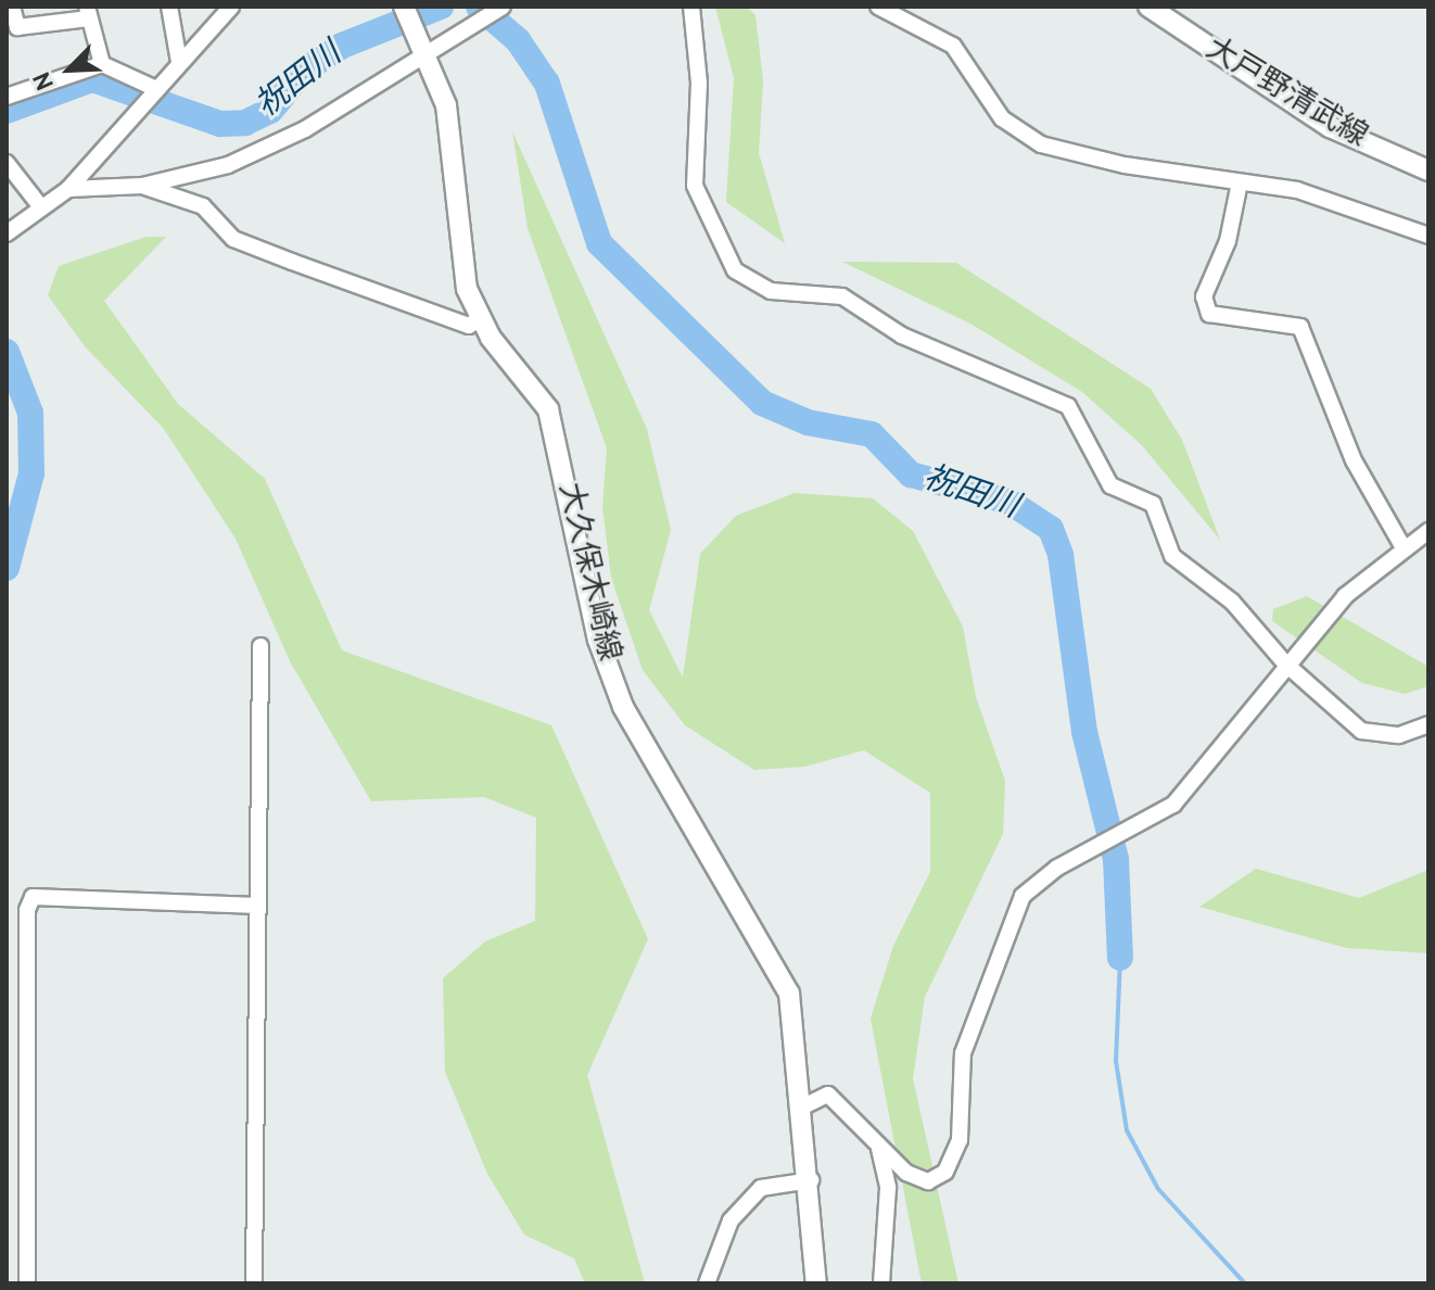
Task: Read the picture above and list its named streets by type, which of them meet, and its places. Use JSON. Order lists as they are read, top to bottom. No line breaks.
{"streets":{"main road":["大戸野清武線","大久保木崎線"]},"water":["祝田川"],"north":"bottom left"}
